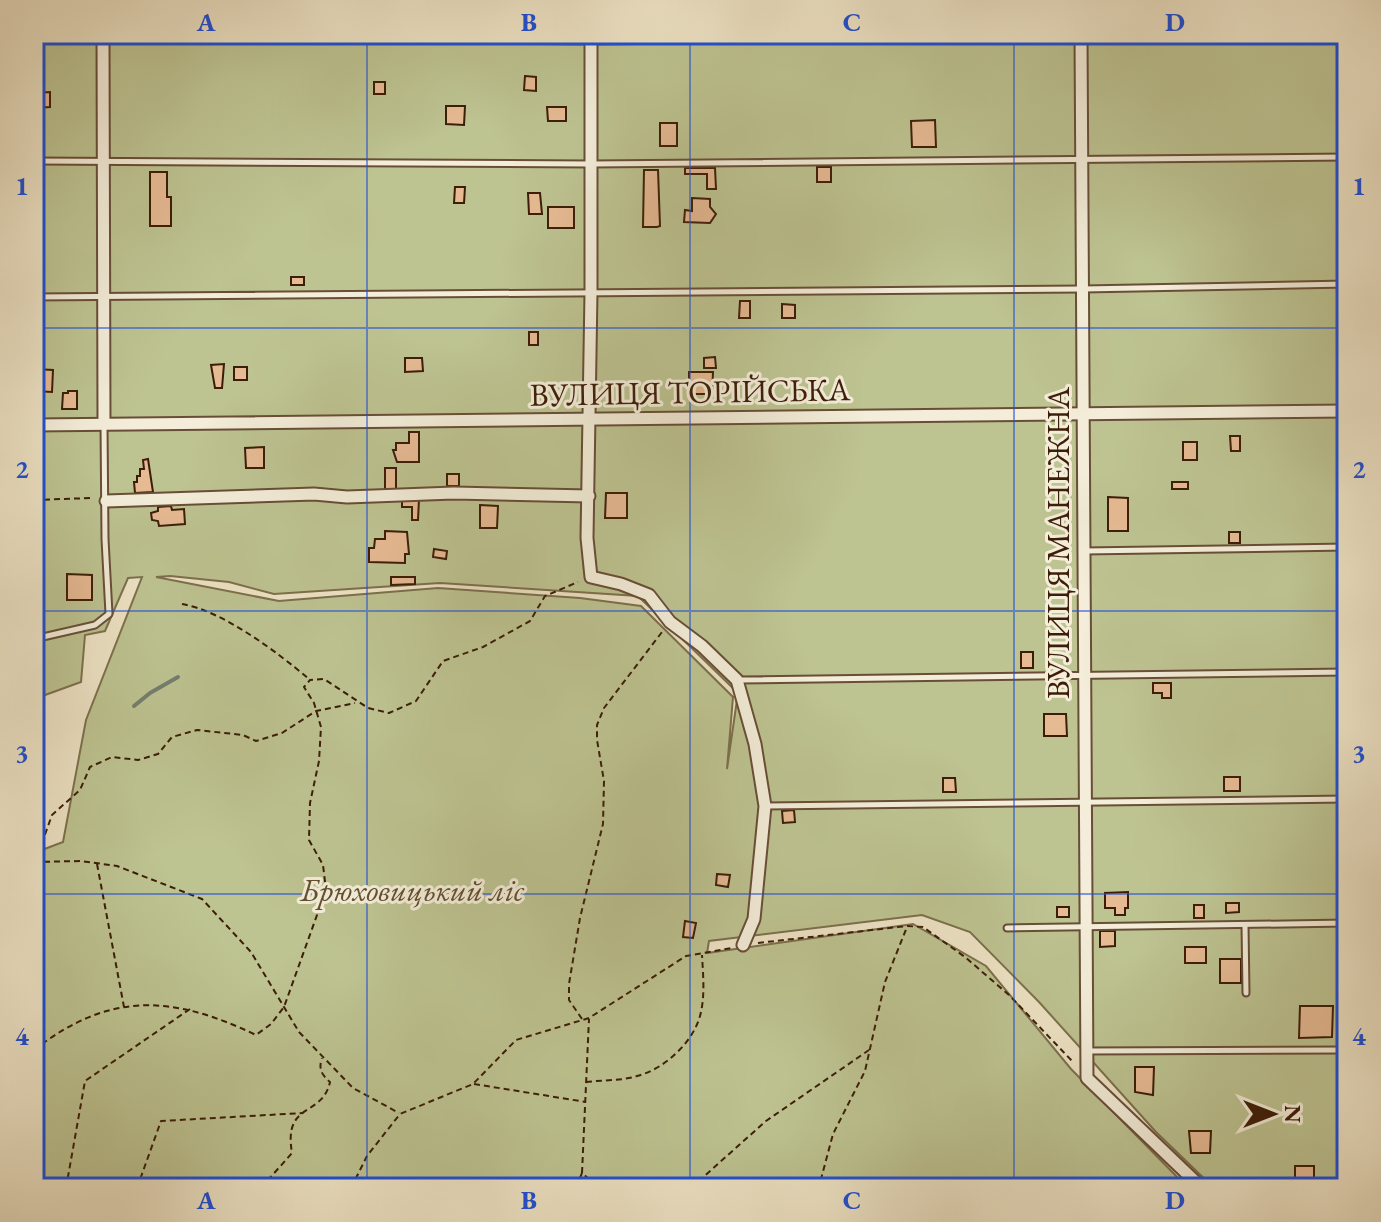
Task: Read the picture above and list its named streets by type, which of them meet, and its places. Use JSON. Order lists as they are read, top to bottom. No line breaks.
{"streets":{"street":["ВУЛИЦЯ ТОРІЙСЬКА","ВУЛИЦЯ МАНЕЖНА"]},"crossings":[["ВУЛИЦЯ ТОРІЙСЬКА","ВУЛИЦЯ МАНЕЖНА"]],"parks":["Брюховицький ліс"],"north":"right","grid":{"columns":["A","B","C","D"],"rows":["1","2","3","4"]}}
